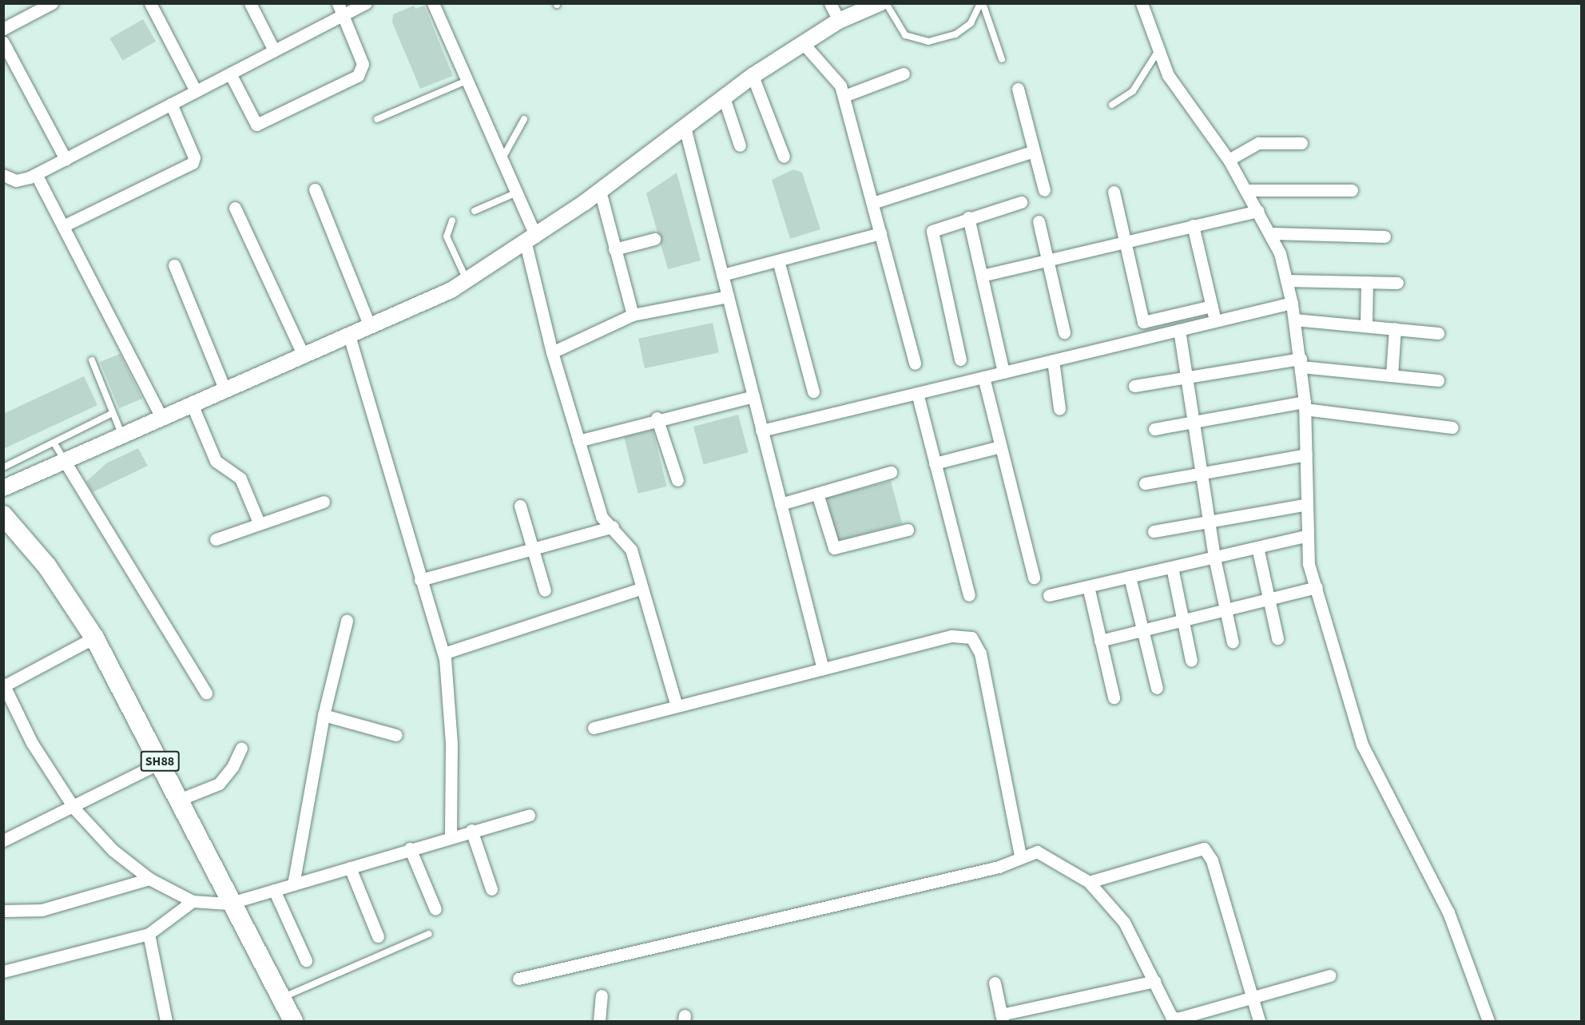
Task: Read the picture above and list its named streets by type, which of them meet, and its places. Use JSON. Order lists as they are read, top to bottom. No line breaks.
{"streets":{"main road":["SH88"]}}
